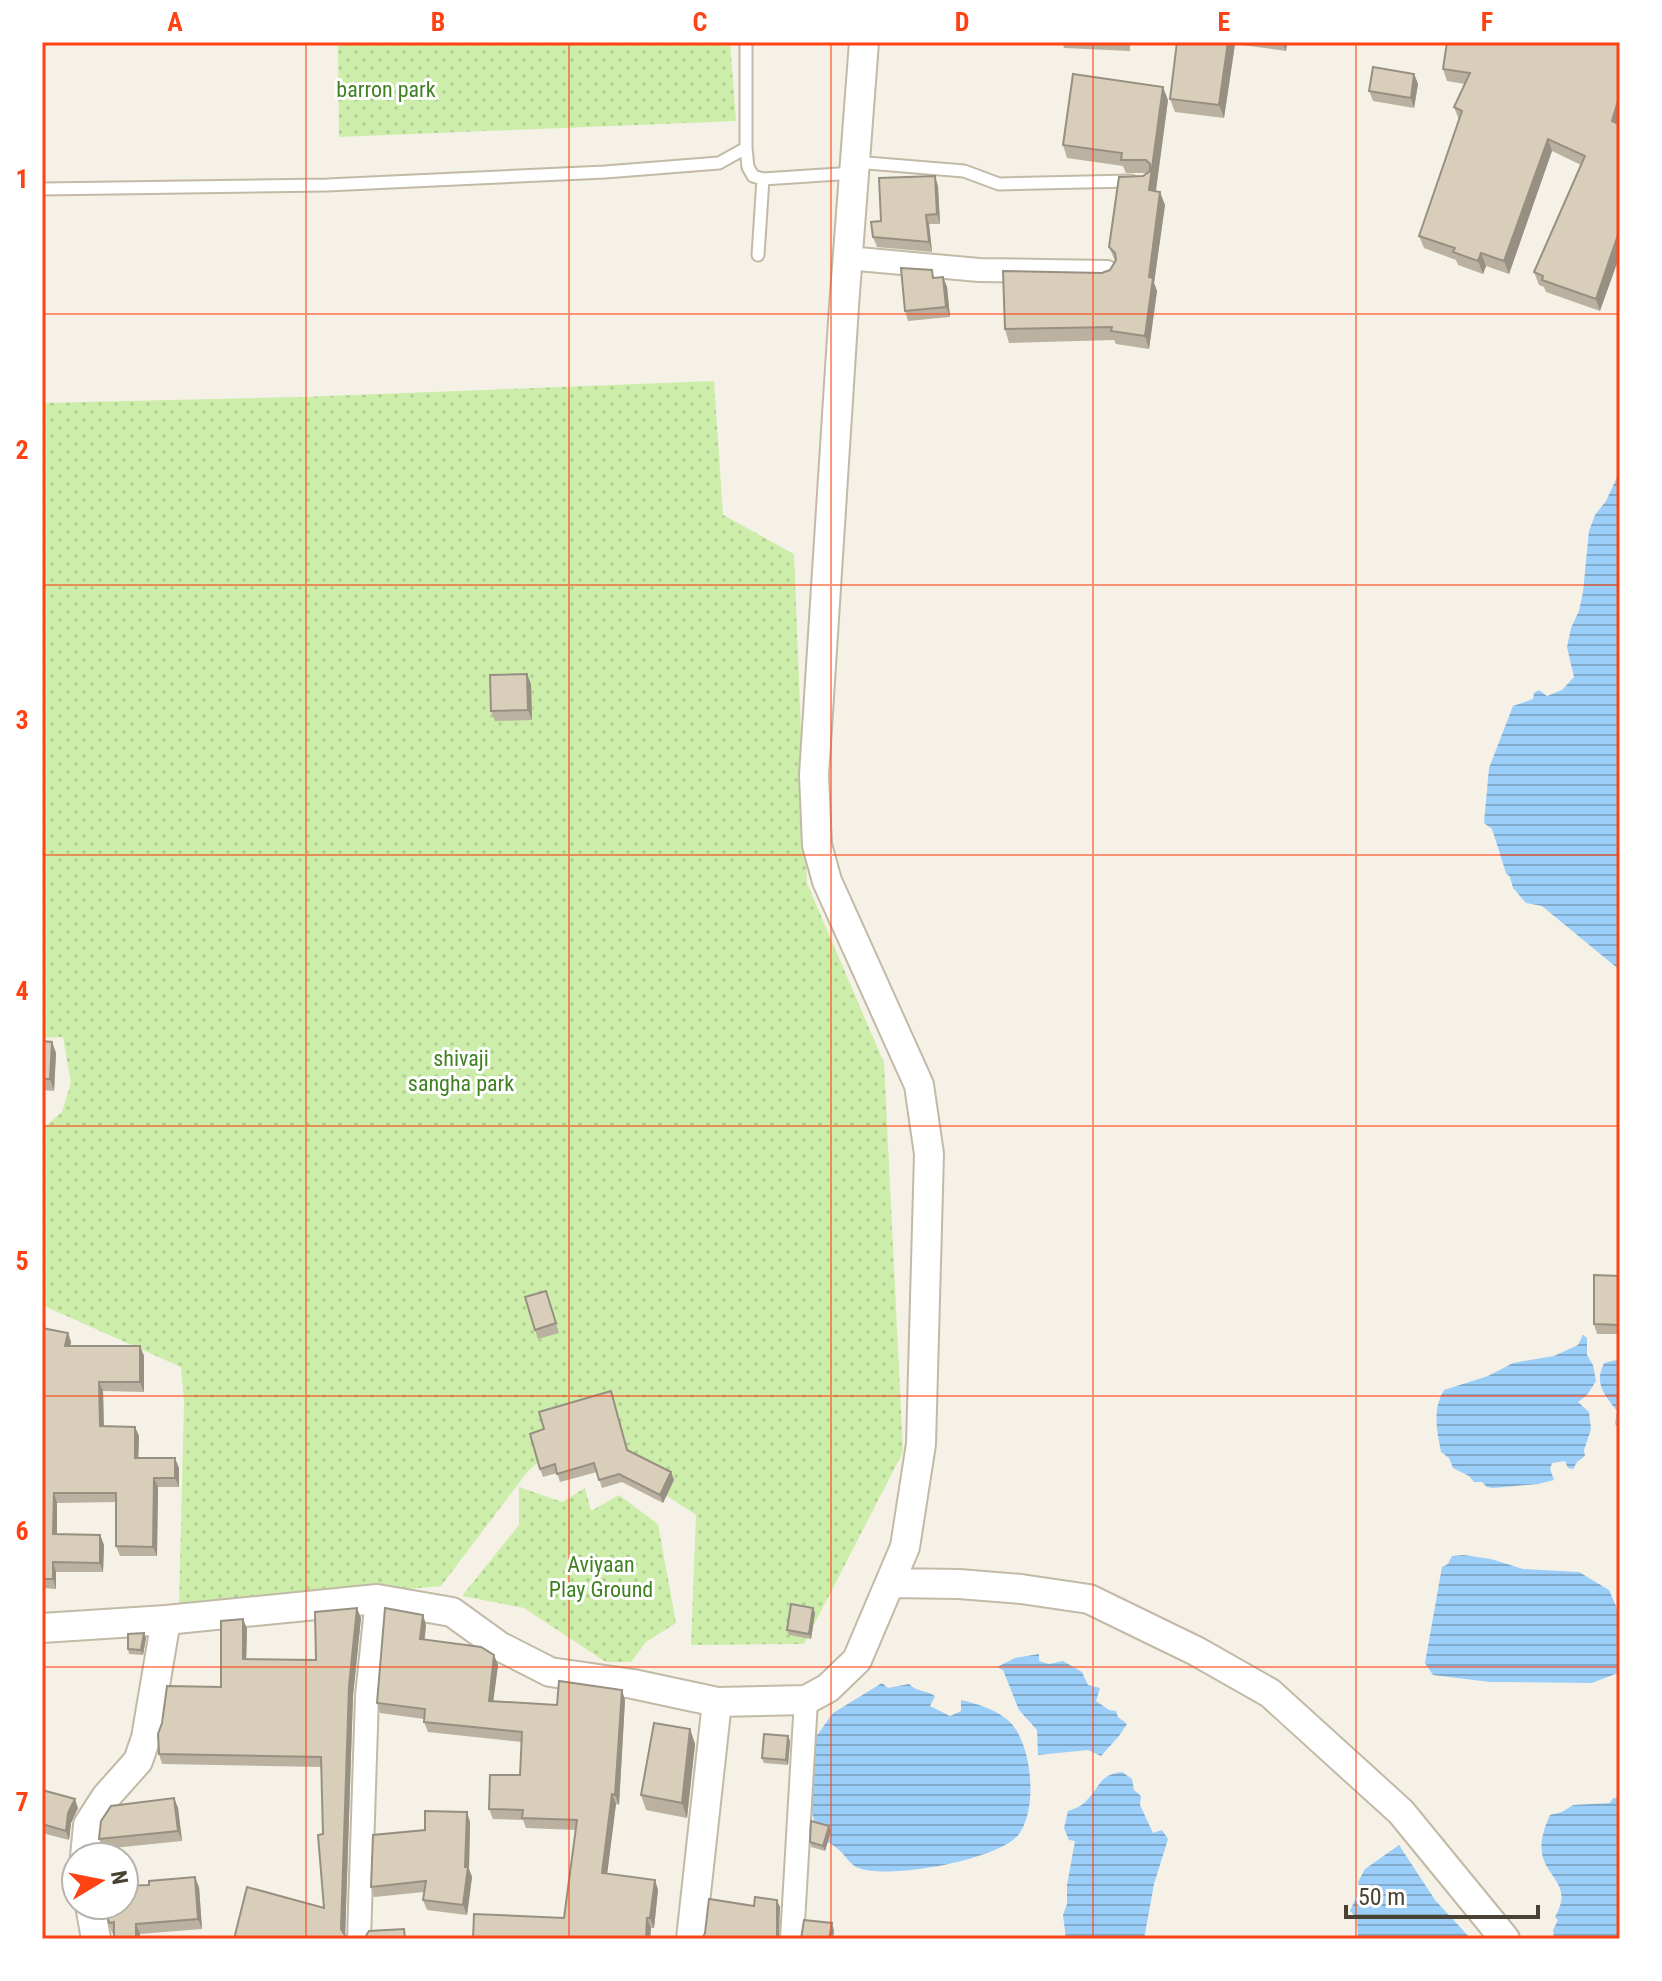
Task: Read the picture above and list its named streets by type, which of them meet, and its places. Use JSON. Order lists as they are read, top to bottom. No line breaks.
{"parks":["barron park","shivaji sangha park","Aviyaan Play Ground"],"scale_bar":"50 m","north":"right","grid":{"columns":["A","B","C","D","E","F"],"rows":["1","2","3","4","5","6","7"]}}
